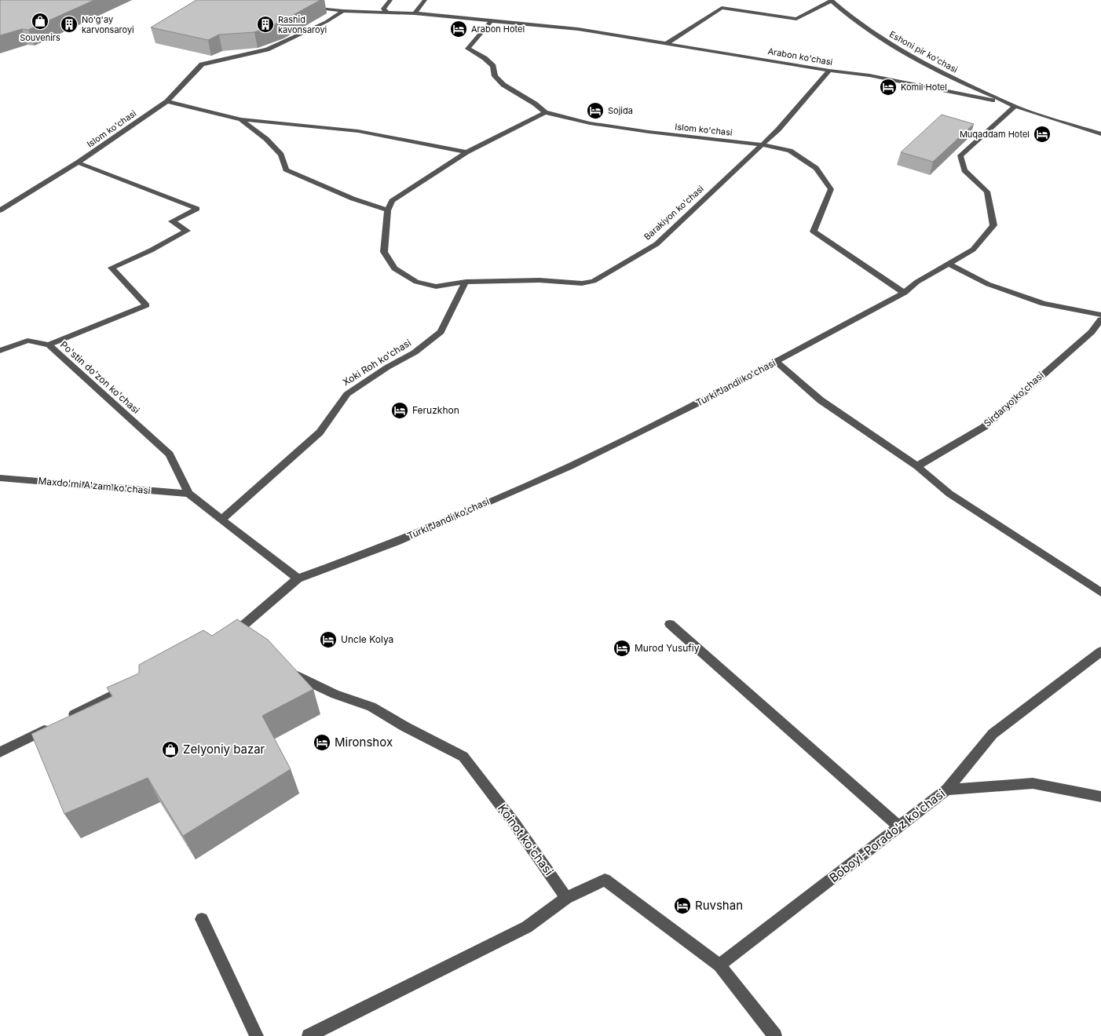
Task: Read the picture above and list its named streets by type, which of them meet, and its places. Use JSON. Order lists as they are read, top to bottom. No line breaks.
{"streets":{"street":["Eshoni pir ko'chasi","Arabon ko'chasi","Islom ko'chasi","Barakiyon ko'chasi","Xoki Roh ko'chasi","Po'stin do'zon ko'chasi","Turki Jandi ko'chasi","Sirdaryo ko'chasi","Maxdo'mi A'zam ko'chasi","Boboyi-Porado'z ko'chasi","Koinot ko'chasi"]},"crossings":[["Eshoni pir ko'chasi","Arabon ko'chasi"],["Eshoni pir ko'chasi","Turki Jandi ko'chasi"],["Arabon ko'chasi","Islom ko'chasi"],["Arabon ko'chasi","Barakiyon ko'chasi"],["Arabon ko'chasi","Turki Jandi ko'chasi"],["Islom ko'chasi","Barakiyon ko'chasi"],["Islom ko'chasi","Po'stin do'zon ko'chasi"],["Islom ko'chasi","Turki Jandi ko'chasi"],["Barakiyon ko'chasi","Xoki Roh ko'chasi"],["Xoki Roh ko'chasi","Po'stin do'zon ko'chasi"],["Po'stin do'zon ko'chasi","Turki Jandi ko'chasi"],["Po'stin do'zon ko'chasi","Maxdo'mi A'zam ko'chasi"]],"places":{"shop":["Souvenirs","Zelyoniy bazar"],"building":["No'g'ay karvonsaroyi","Rashid kavonsaroyi"],"hotel":["Arabon Hotel","Komil Hotel","Sojida","Muqaddam Hotel","Feruzkhon","Uncle Kolya","Murod Yusufiy","Mironshox","Ruvshan"]}}
